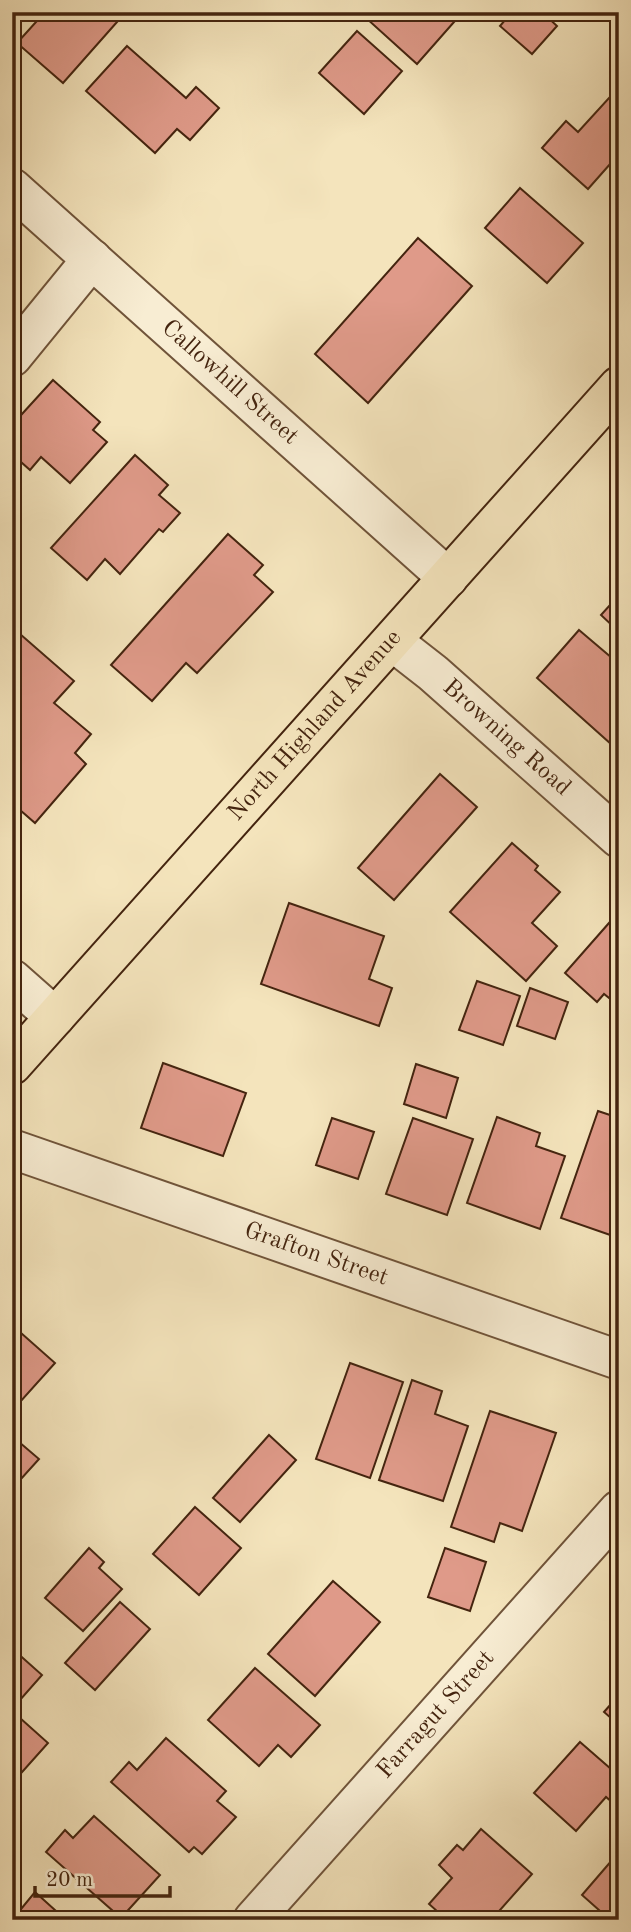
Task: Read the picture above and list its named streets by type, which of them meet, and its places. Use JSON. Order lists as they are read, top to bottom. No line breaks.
{"streets":{"main road":["North Highland Avenue"],"street":["Callowhill Street","Browning Road","Grafton Street","Farragut Street"]},"crossings":[["Callowhill Street","North Highland Avenue"],["North Highland Avenue","Browning Road"]],"scale_bar":"20 m"}
